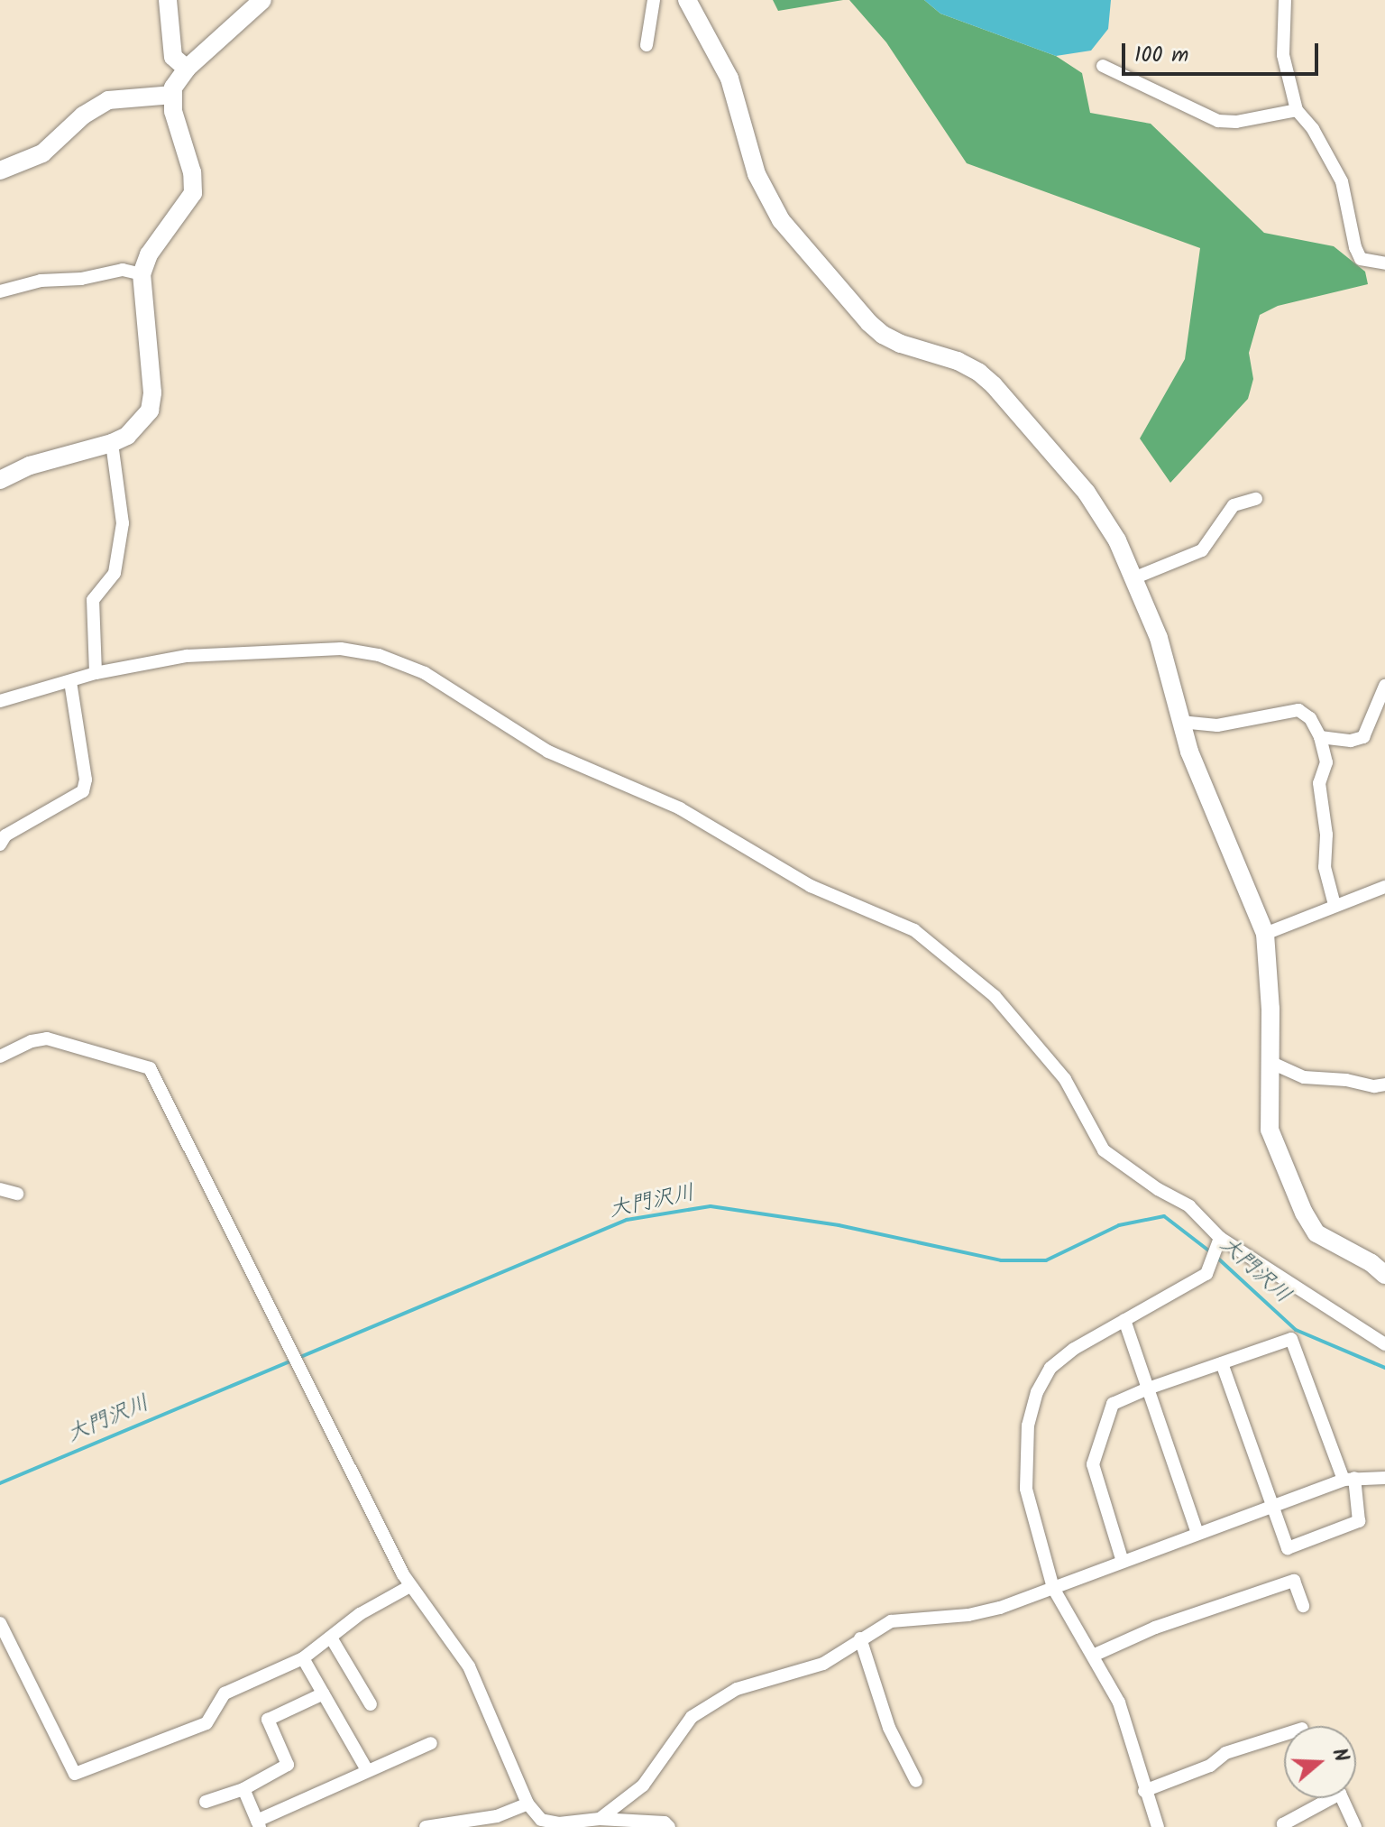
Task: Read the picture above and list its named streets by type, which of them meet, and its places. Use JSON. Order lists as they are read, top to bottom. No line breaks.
{"water":["大門沢川"],"scale_bar":"100 m","north":"right"}
